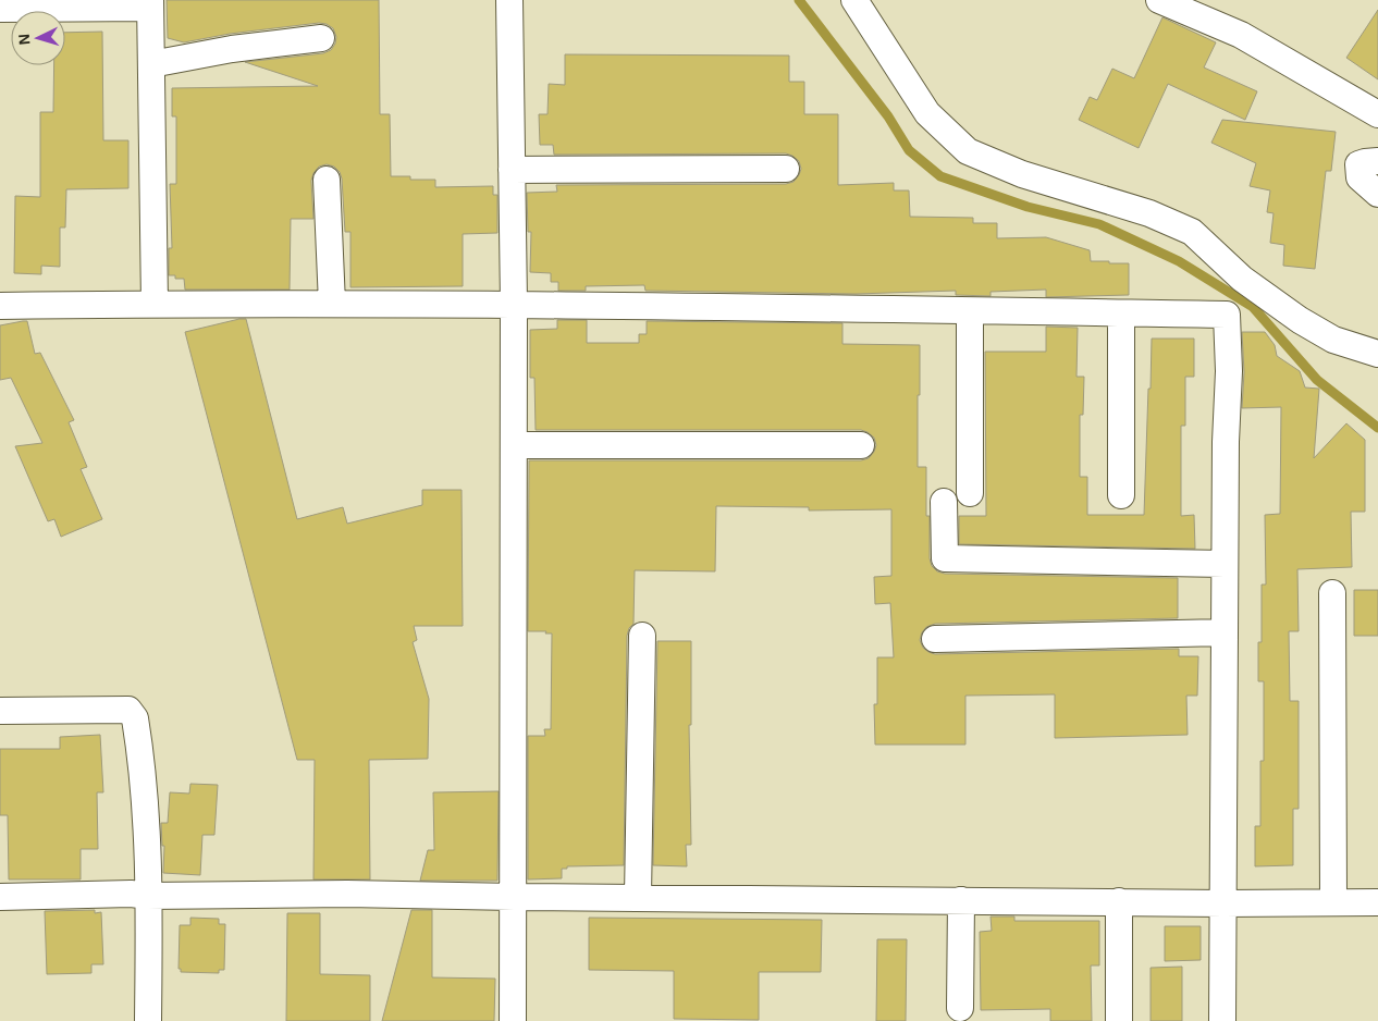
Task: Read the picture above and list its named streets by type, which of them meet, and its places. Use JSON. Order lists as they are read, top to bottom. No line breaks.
{"north":"left"}
